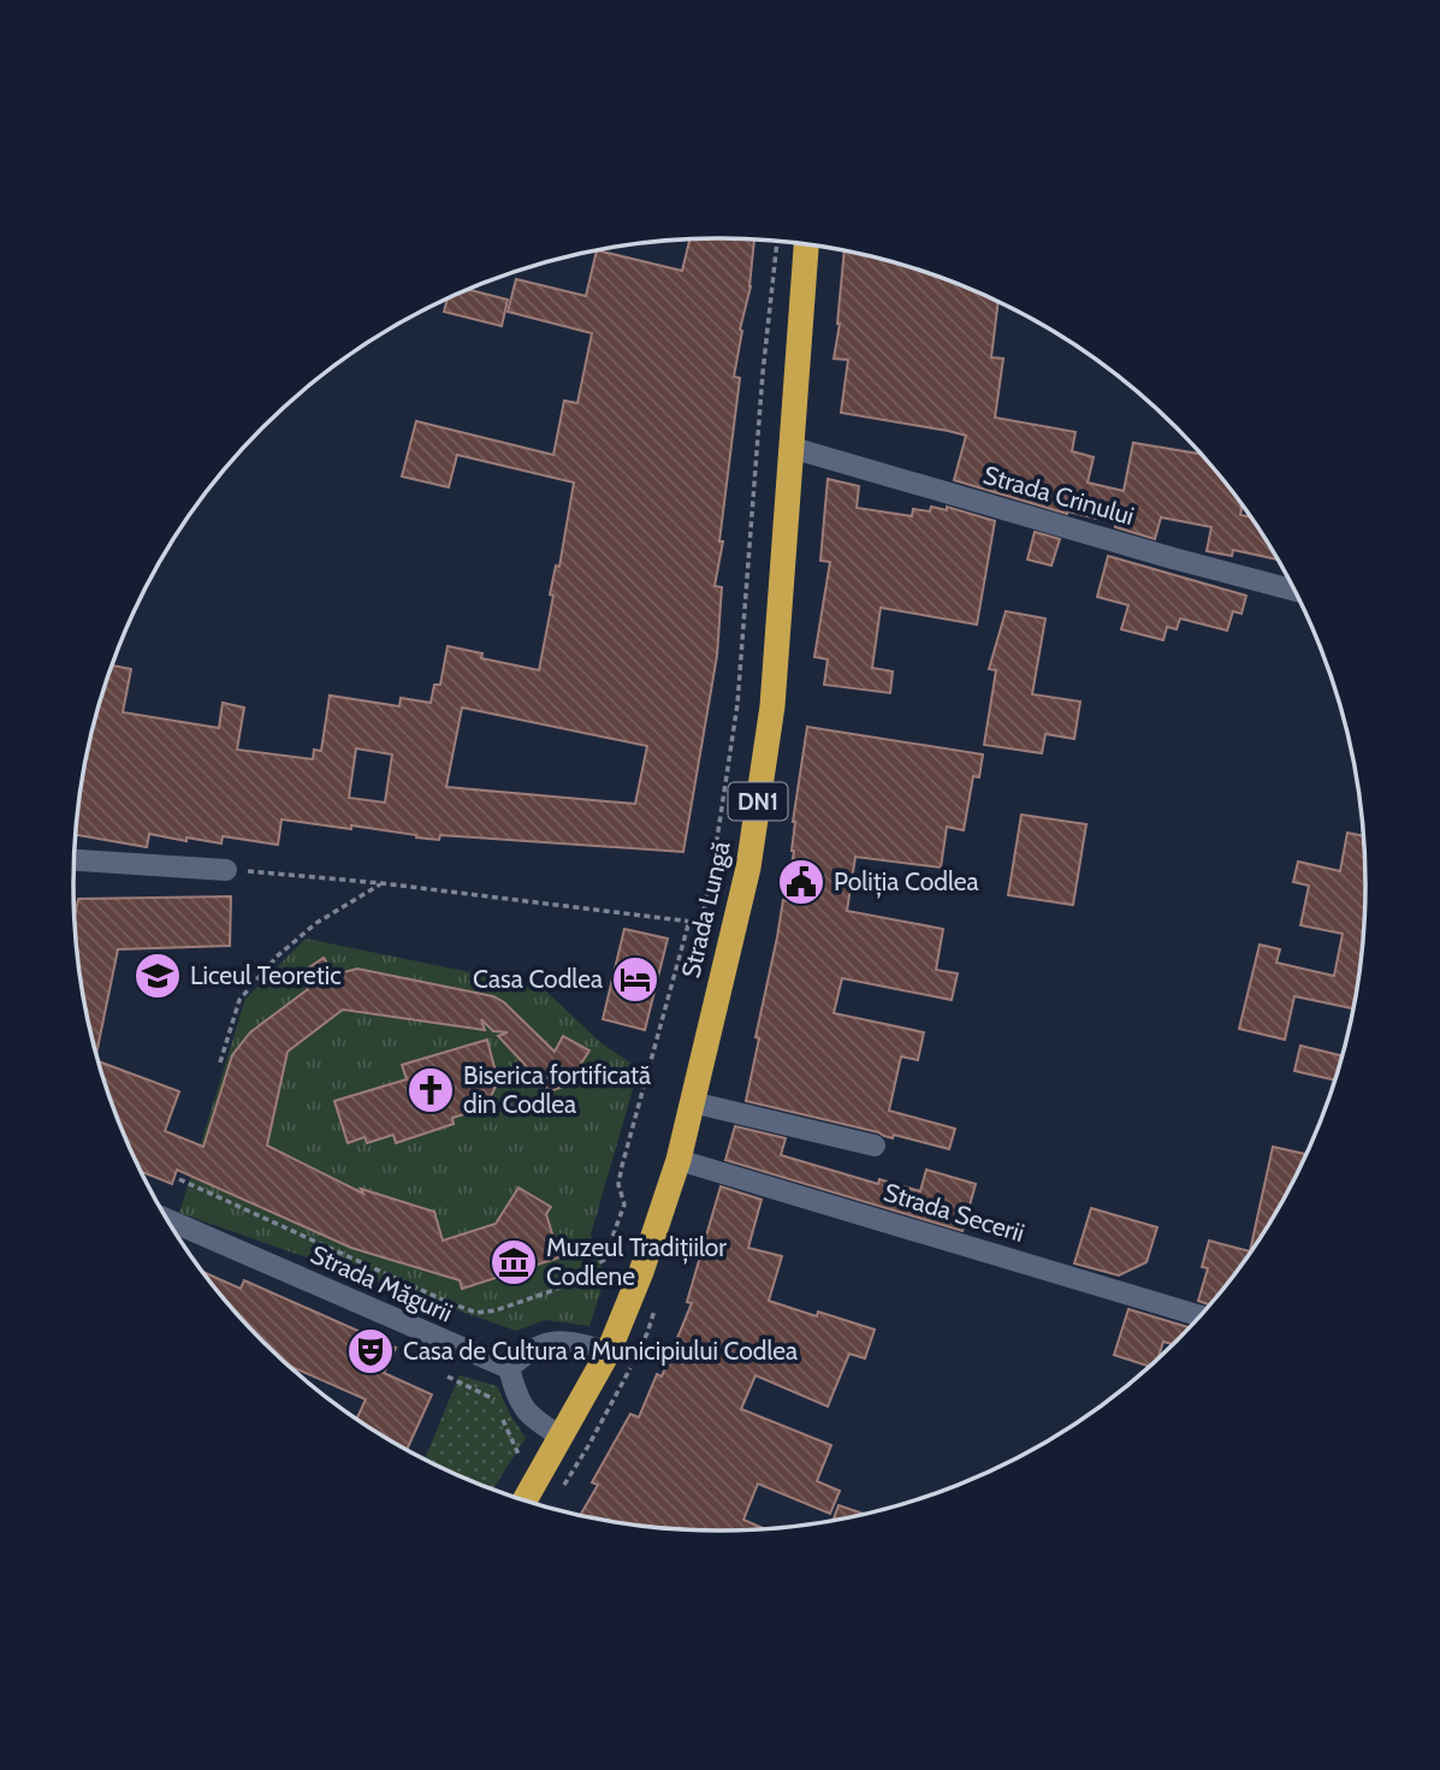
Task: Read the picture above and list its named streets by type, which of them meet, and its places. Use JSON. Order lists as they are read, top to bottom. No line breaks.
{"streets":{"highway":["DN1","Strada Lungă"],"street":["Strada Crinului","Strada Secerii","Strada Măgurii"]},"crossings":[["Strada Crinului","Strada Lungă"],["Strada Lungă","Strada Secerii"]],"places":{"public building":["Poliția Codlea"],"school or university":["Liceul Teoretic"],"hotel":["Casa Codlea"],"church":["Biserica fortificată din Codlea"],"museum":["Muzeul Tradițiilor Codlene"],"theatre":["Casa de Cultura a Municipiului Codlea"]}}
